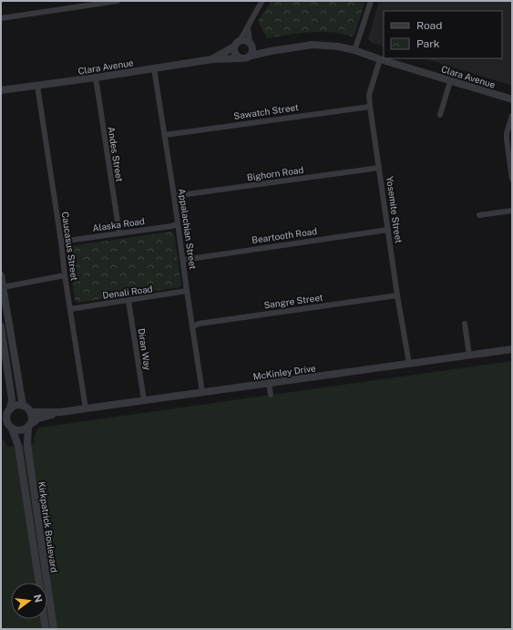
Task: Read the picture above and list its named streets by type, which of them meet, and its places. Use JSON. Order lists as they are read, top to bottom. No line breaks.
{"streets":{"street":["Clara Avenue","Sawatch Street","Andes Street","Bighorn Road","Yosemite Street","Alaska Road","Appalachian Street","Beartooth Road","Caucasus Street","Denali Road","Sangre Street","Diran Way","McKinley Drive","Kirkpatrick Boulevard"]},"crossings":[["Clara Avenue","Andes Street"],["Clara Avenue","Yosemite Street"],["Clara Avenue","Appalachian Street"],["Clara Avenue","Caucasus Street"],["Sawatch Street","Yosemite Street"],["Sawatch Street","Appalachian Street"],["Andes Street","Alaska Road"],["Bighorn Road","Yosemite Street"],["Bighorn Road","Appalachian Street"],["Yosemite Street","Beartooth Road"],["Yosemite Street","Sangre Street"],["Yosemite Street","McKinley Drive"],["Alaska Road","Appalachian Street"],["Alaska Road","Caucasus Street"],["Appalachian Street","Beartooth Road"],["Appalachian Street","Denali Road"],["Appalachian Street","Sangre Street"],["Appalachian Street","McKinley Drive"],["Caucasus Street","Denali Road"],["Caucasus Street","McKinley Drive"],["Denali Road","Diran Way"],["Diran Way","McKinley Drive"],["McKinley Drive","Kirkpatrick Boulevard"]],"legend":["Road","Park"],"north":"right"}
